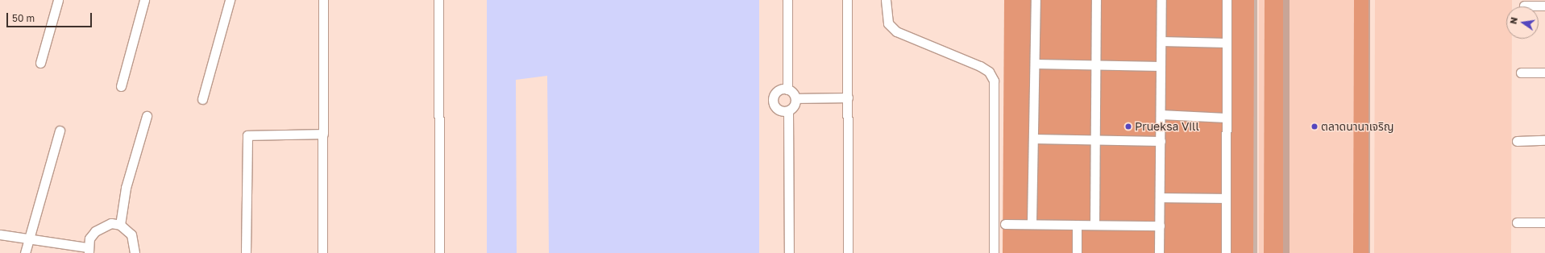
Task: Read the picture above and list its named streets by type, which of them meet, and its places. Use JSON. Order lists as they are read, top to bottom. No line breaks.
{"places":["Prueksa Vill","ตลาดนานาเจริญ"],"scale_bar":"50 m","north":"left"}
